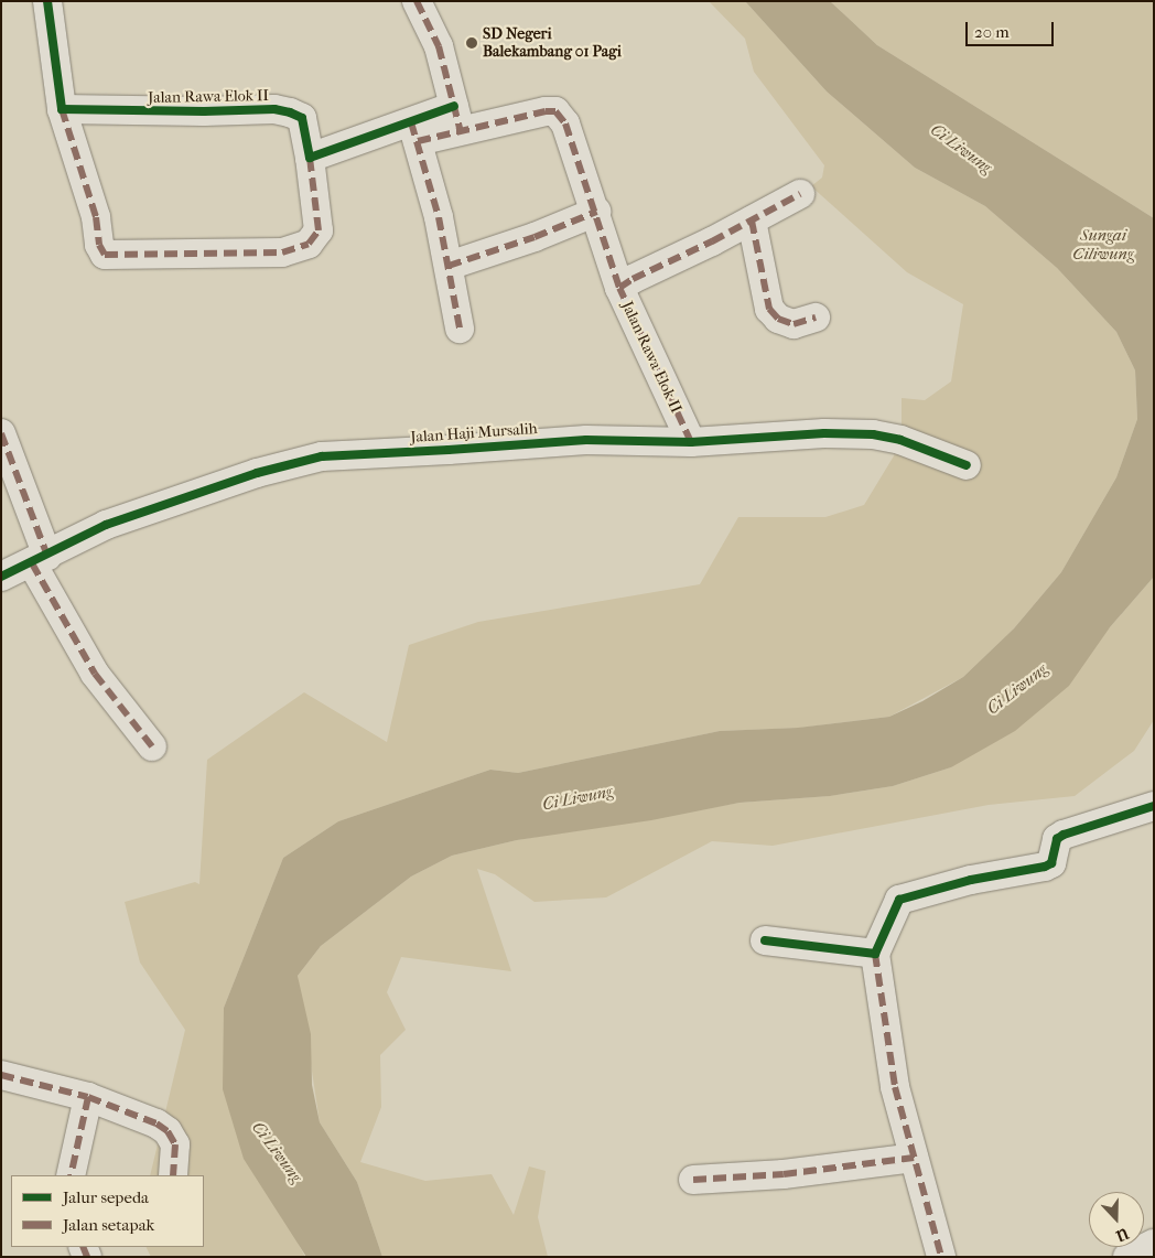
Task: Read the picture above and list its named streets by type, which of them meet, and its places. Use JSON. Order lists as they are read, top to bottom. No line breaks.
{"streets":{"street":["Jalan Rawa Elok II","Jalan Haji Mursalih"]},"crossings":[["Jalan Rawa Elok II","Jalan Haji Mursalih"]],"water":["Ci Liwung","Sungai Ciliwung"],"places":["SD Negeri Balekambang 01 Pagi"],"legend":["Jalur sepeda","Jalan setapak"],"scale_bar":"20 m","north":"bottom"}
